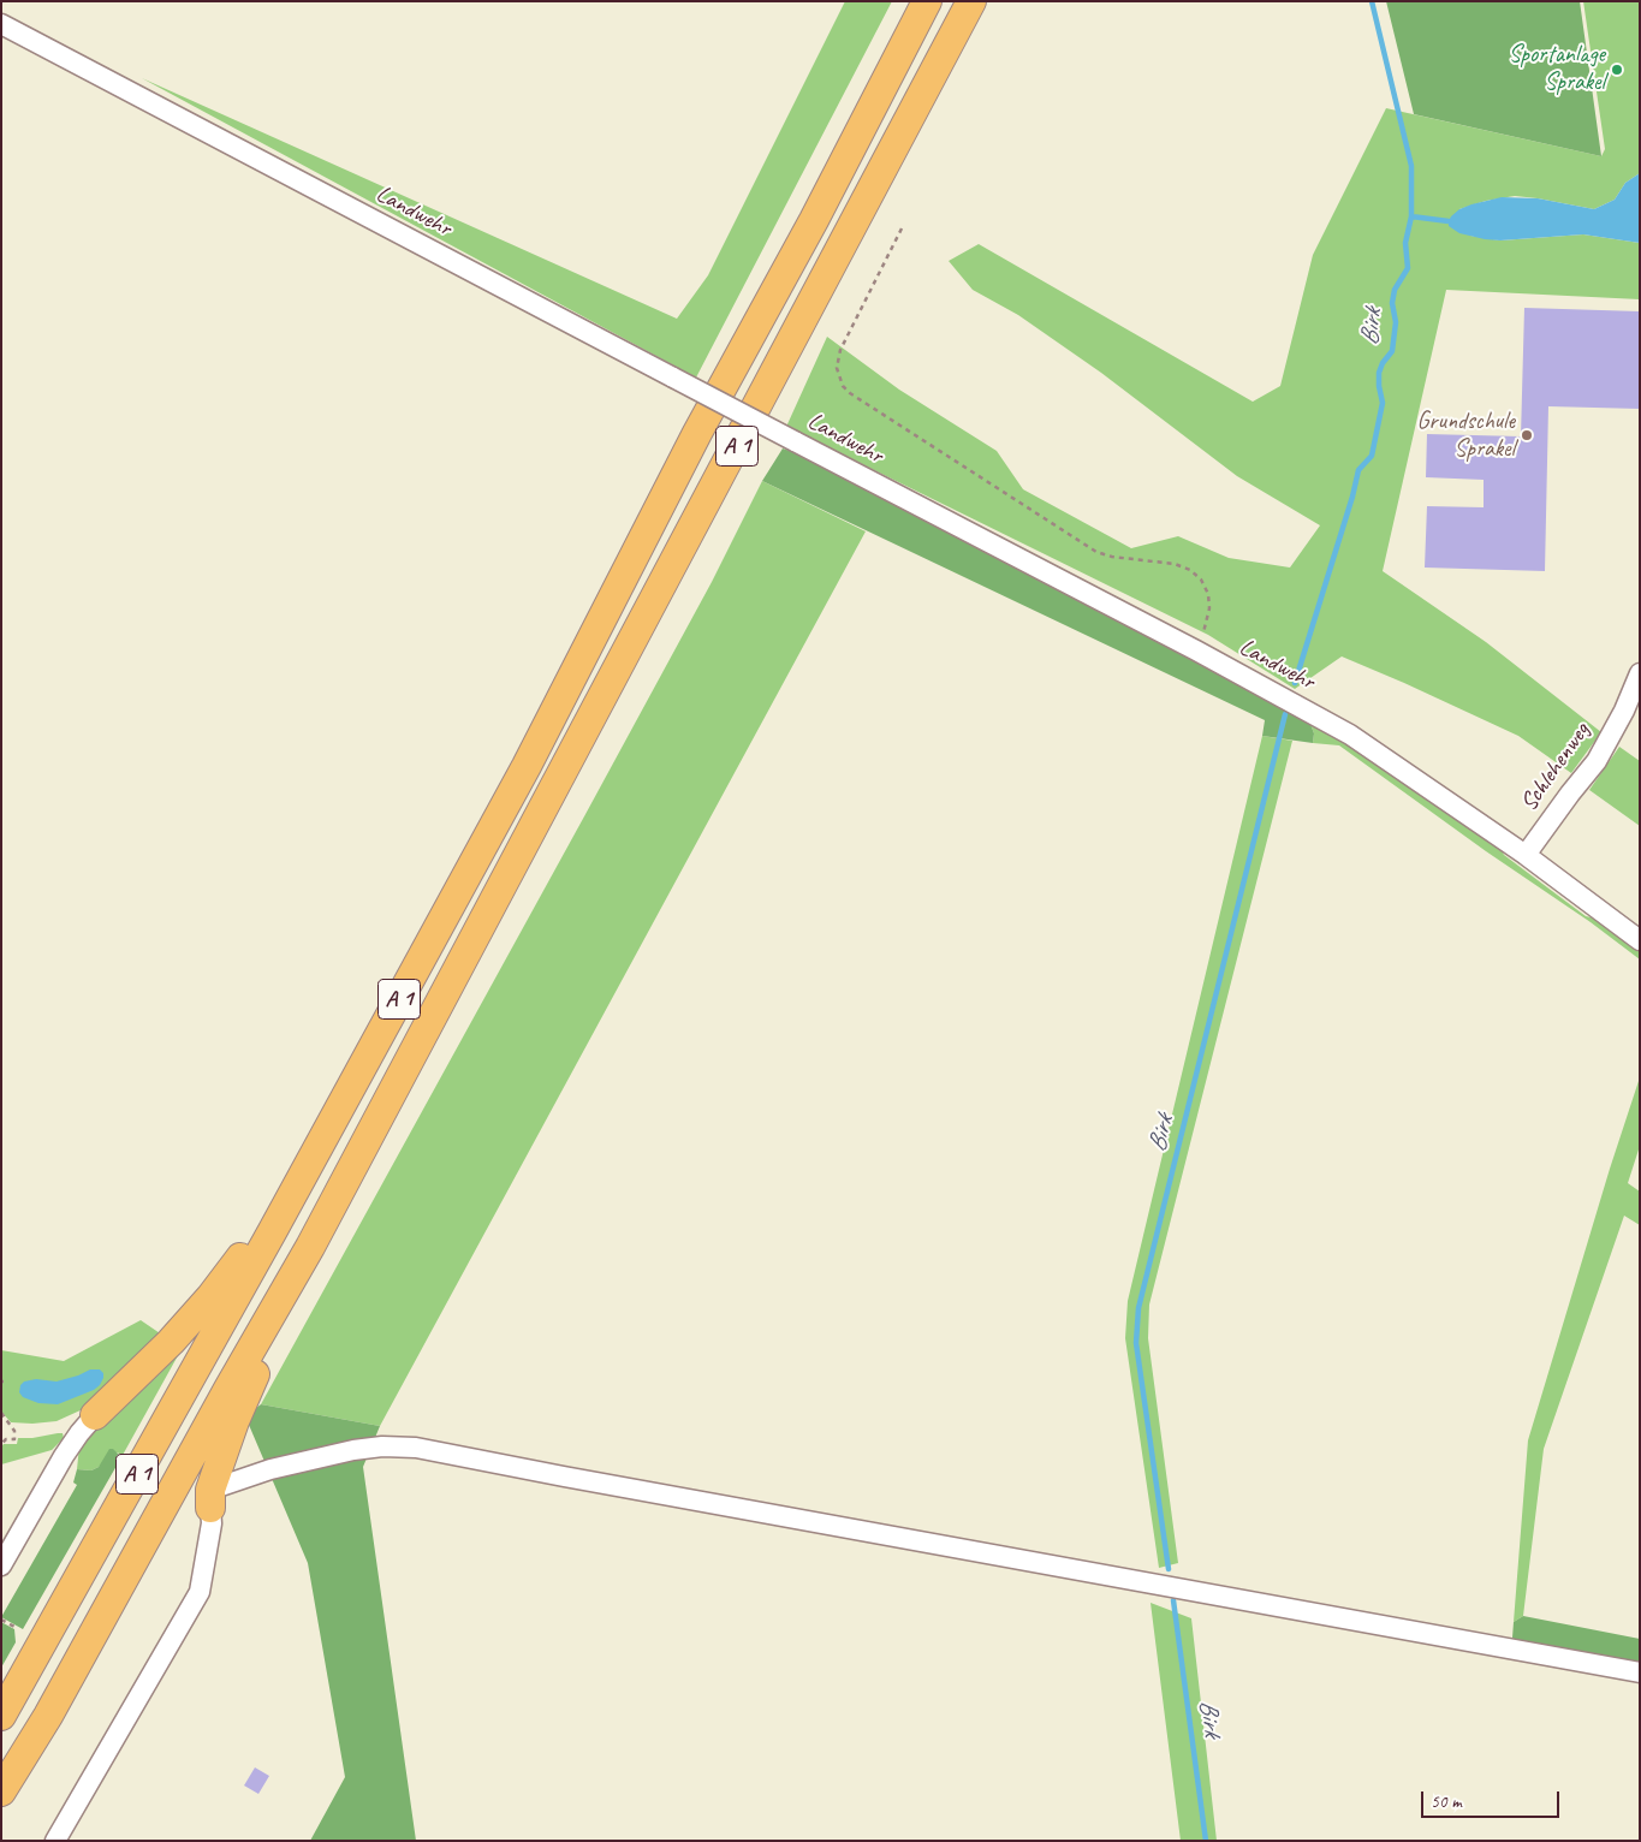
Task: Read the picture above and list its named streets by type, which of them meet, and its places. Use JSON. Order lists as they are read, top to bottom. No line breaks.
{"streets":{"highway":["A 1"],"street":["Landwehr","Schlehenweg"]},"crossings":[["Landwehr","Schlehenweg"]],"water":["Birk"],"places":["Sportanlage Sprakel","Grundschule Sprakel"],"scale_bar":"50 m"}
